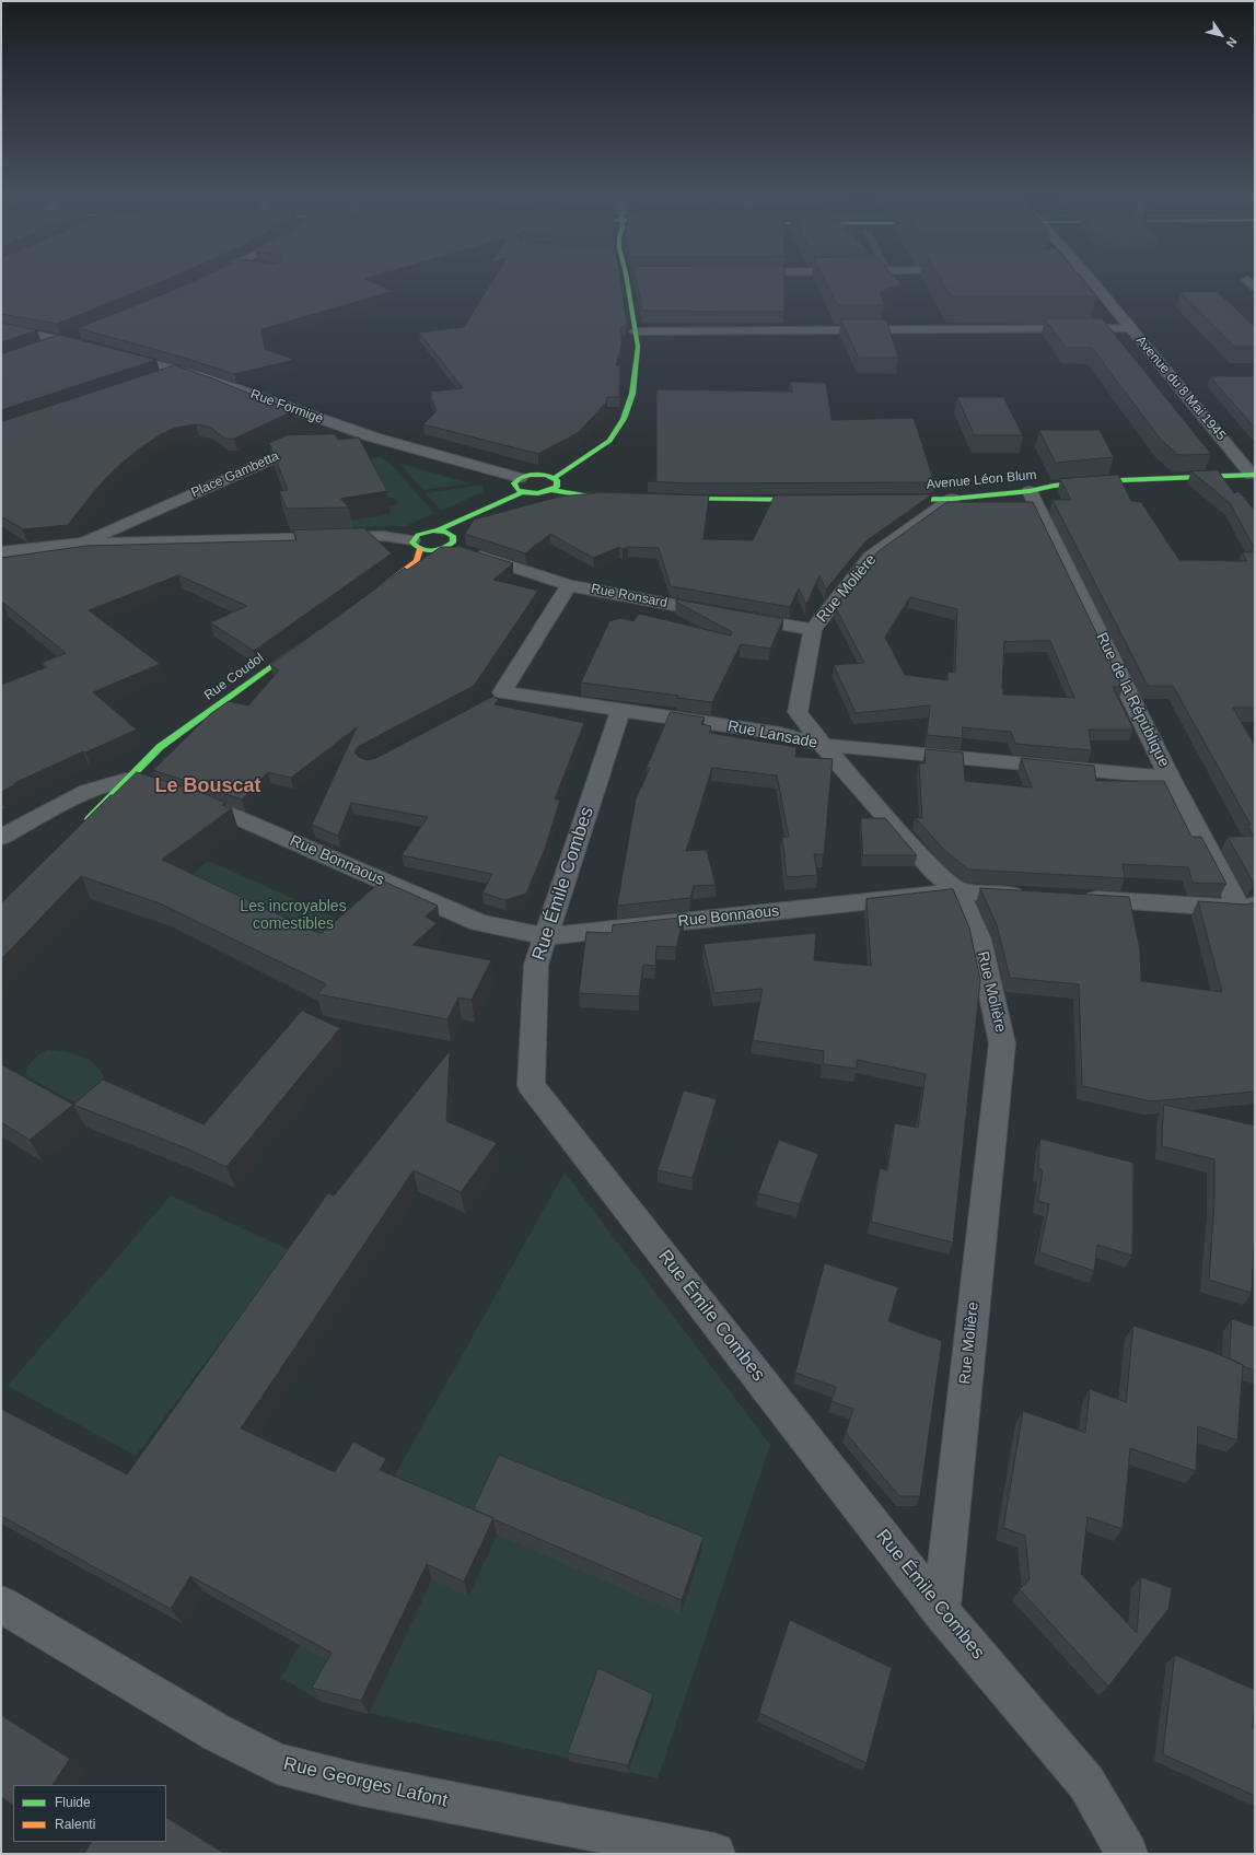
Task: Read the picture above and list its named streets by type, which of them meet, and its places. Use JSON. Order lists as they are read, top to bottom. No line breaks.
{"streets":{"street":["Avenue du 8 Mai 1945","Rue Formigé","Place Gambetta","Avenue Léon Blum","Rue Molière","Rue Ronsard","Rue Coudol","Rue de la République","Rue Lansade","Rue Bonnaous","Rue Émile Combes","Rue Georges Lafont"]},"crossings":[["Avenue du 8 Mai 1945","Avenue Léon Blum"],["Rue Formigé","Place Gambetta"],["Avenue Léon Blum","Rue Molière"],["Avenue Léon Blum","Rue de la République"],["Rue Molière","Rue Ronsard"],["Rue Molière","Rue Lansade"],["Rue Molière","Rue Bonnaous"],["Rue Molière","Rue Émile Combes"],["Rue Ronsard","Rue Lansade"],["Rue de la République","Rue Lansade"],["Rue Lansade","Rue Émile Combes"],["Rue Bonnaous","Rue Émile Combes"]],"districts":["Le Bouscat"],"parks":["Les incroyables comestibles"],"legend":["Fluide","Ralenti"],"north":"bottom right"}
